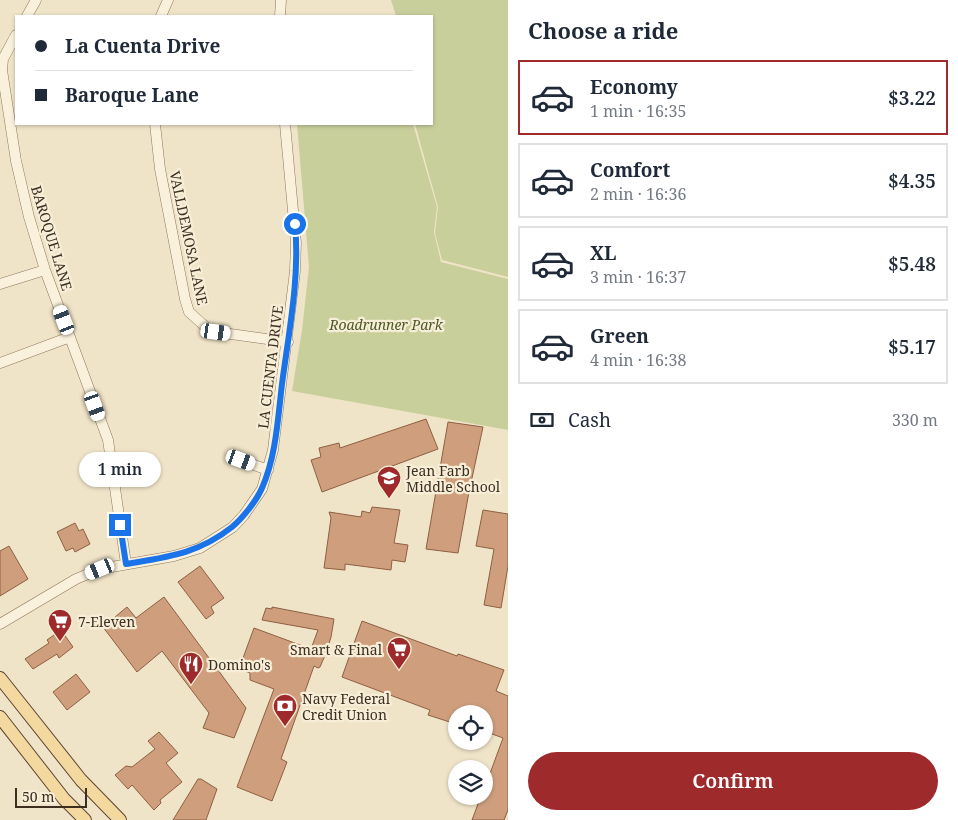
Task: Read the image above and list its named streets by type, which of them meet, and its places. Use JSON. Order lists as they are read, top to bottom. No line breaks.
{"streets":{"street":["BAROQUE LANE","VALLDEMOSA LANE","LA CUENTA DRIVE"]},"crossings":[["BAROQUE LANE","LA CUENTA DRIVE"],["VALLDEMOSA LANE","LA CUENTA DRIVE"]],"parks":["Roadrunner Park"],"places":{"school or university":["Jean Farb Middle School"],"supermarket":["7-Eleven","Smart & Final"],"restaurant":["Domino's"],"bank":["Navy Federal Credit Union"]},"scale_bar":"50 m","page":{"heading":"Choose a ride","banner":["La Cuenta Drive","Baroque Lane"],"list":[{"name":"Economy","note":"1 min · 16:35","value":"$3.22"},{"name":"Comfort","note":"2 min · 16:36","value":"$4.35"},{"name":"XL","note":"3 min · 16:37","value":"$5.48"},{"name":"Green","note":"4 min · 16:38","value":"$5.17"}],"pay":["Cash","330 m"],"bubble":"1 min","buttons":"Confirm","scale":"50 m"}}
